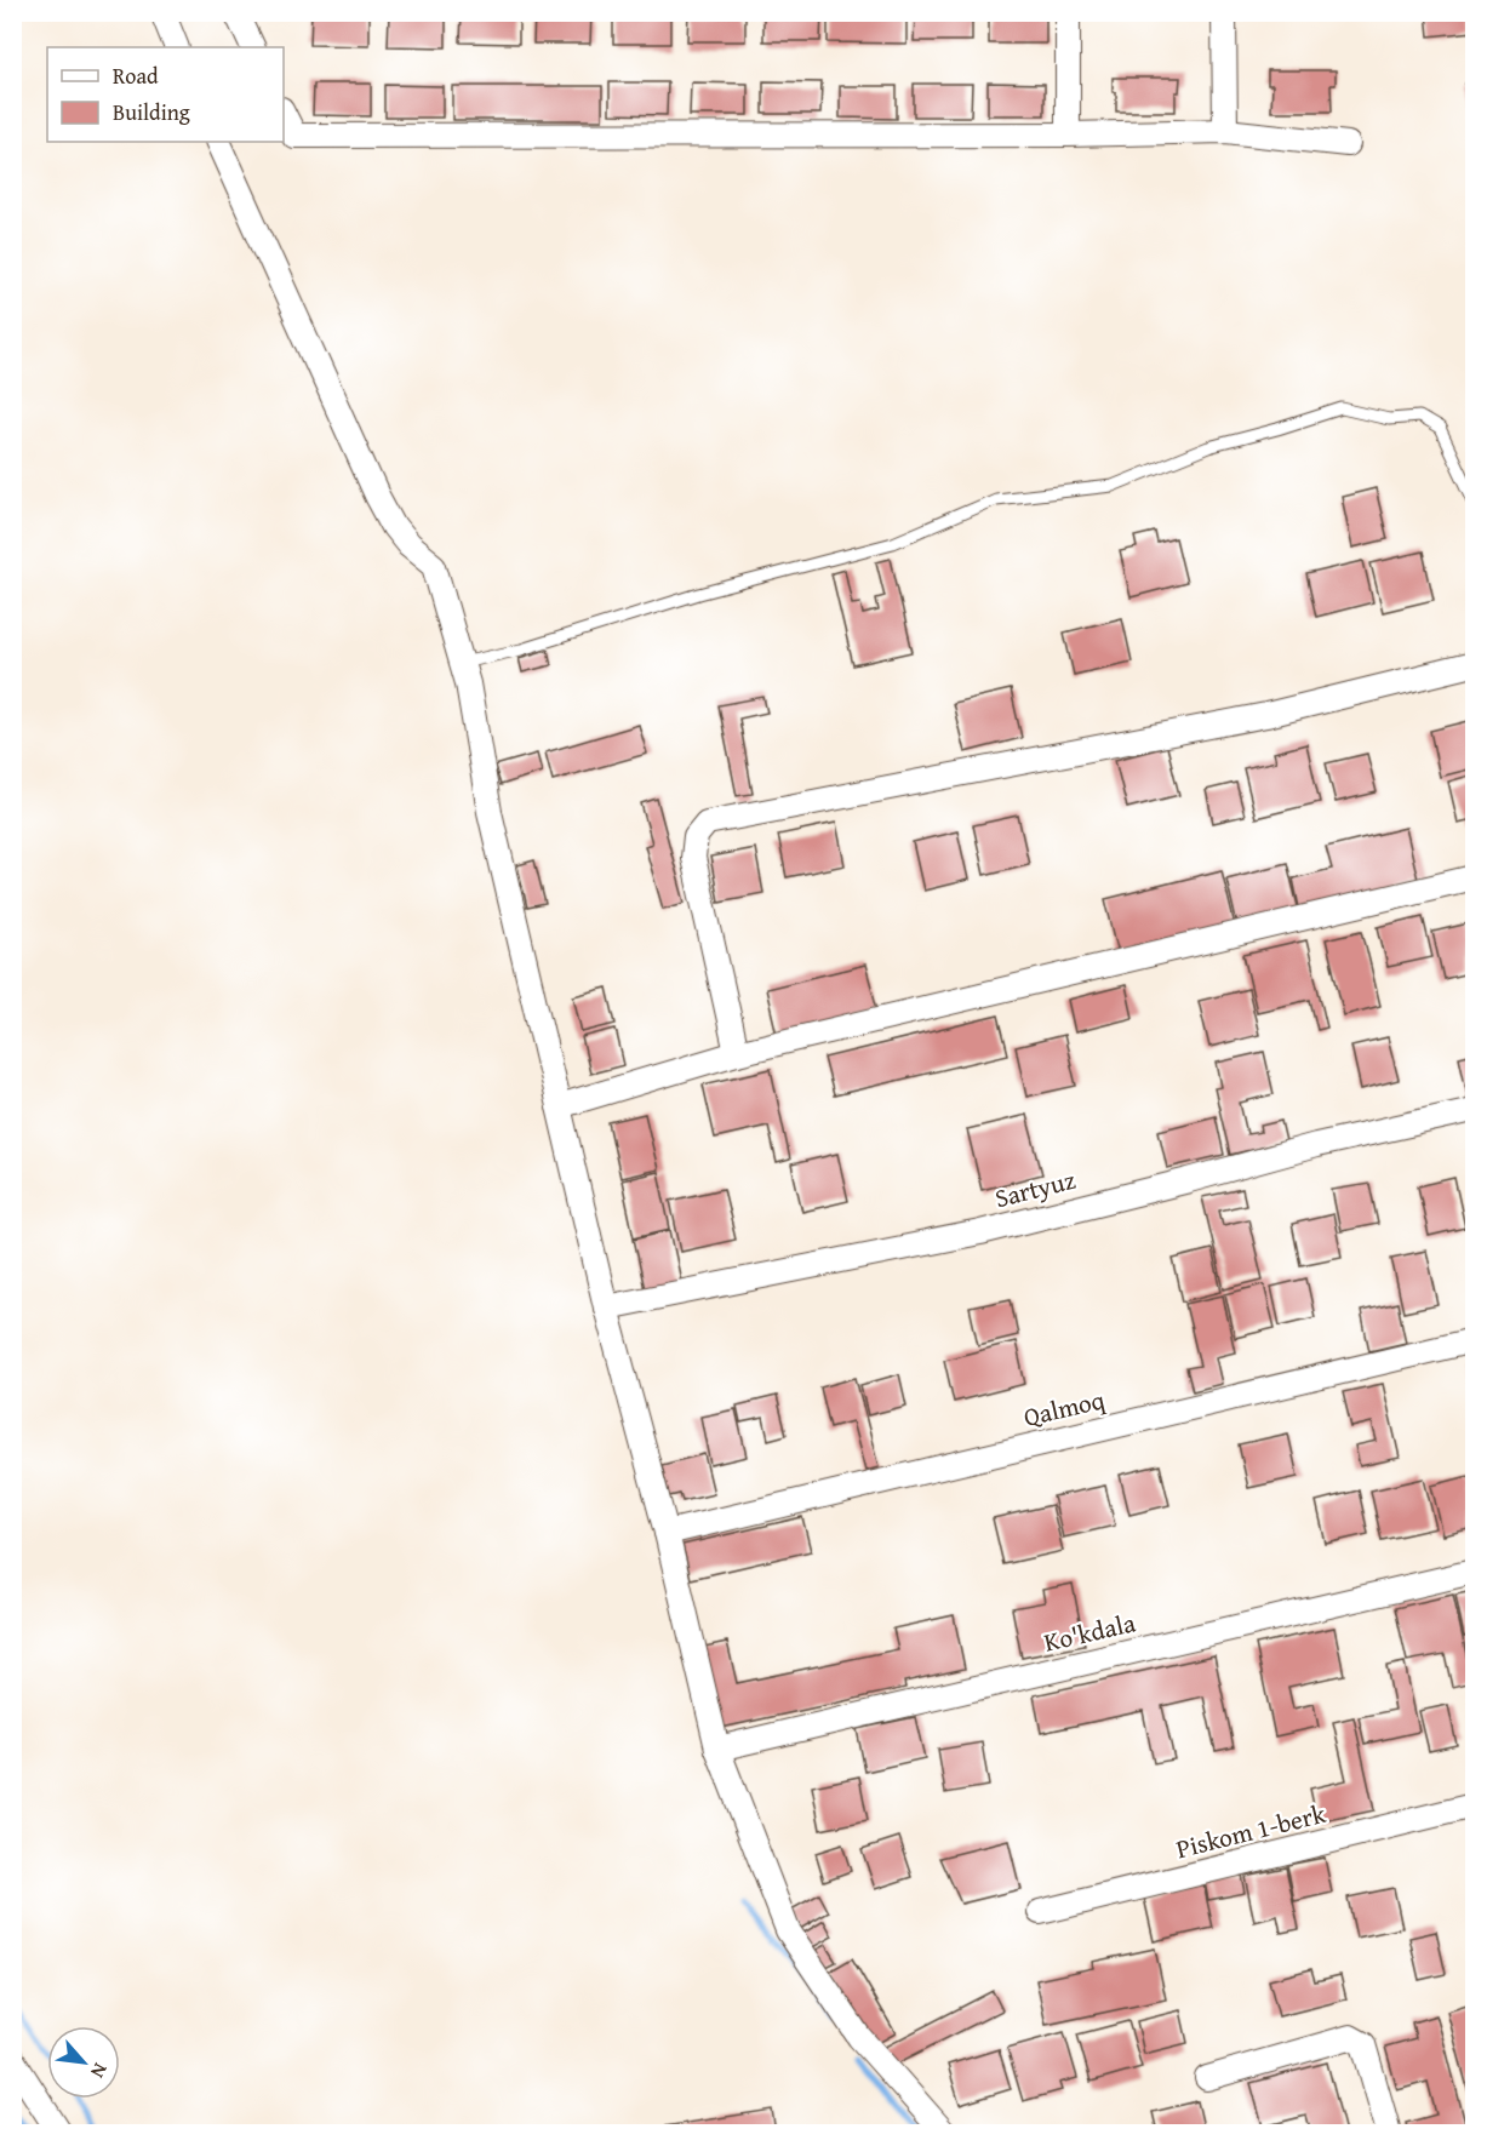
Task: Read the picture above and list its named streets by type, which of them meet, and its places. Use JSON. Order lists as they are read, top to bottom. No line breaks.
{"streets":{"street":["Sartyuz","Qalmoq","Ko'kdala","Piskom 1-berk"]},"legend":["Road","Building"],"north":"bottom right"}
